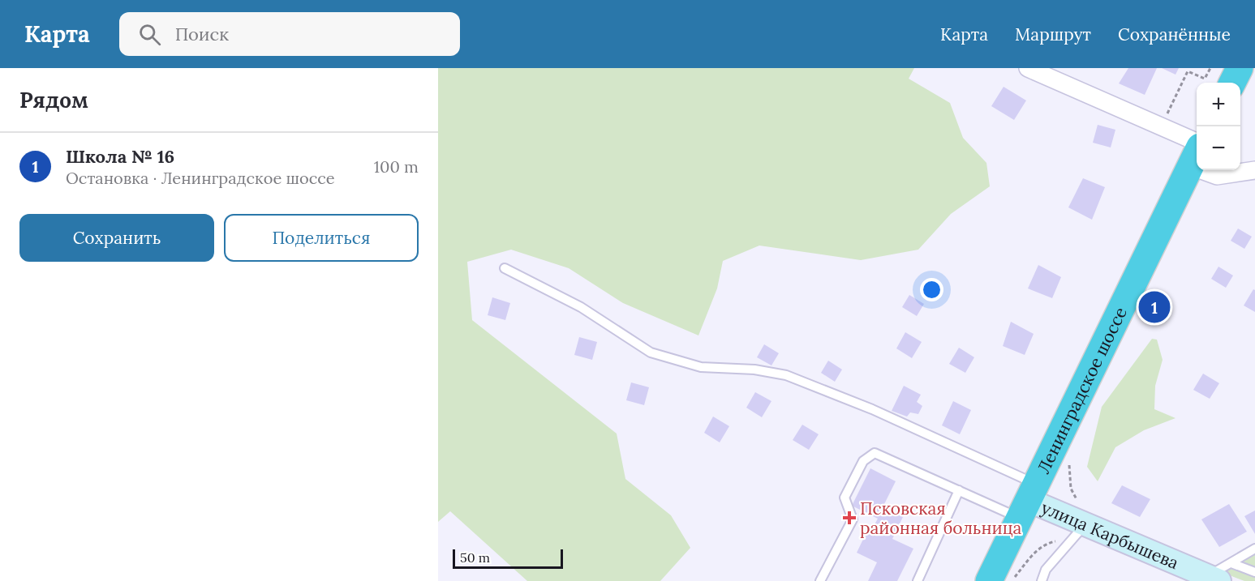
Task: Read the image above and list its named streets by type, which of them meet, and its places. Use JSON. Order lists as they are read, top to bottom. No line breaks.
{"streets":{"highway":["Ленинградское шоссе"],"street":["улица Карбышева"]},"crossings":[["Ленинградское шоссе","улица Карбышева"]],"places":{"health":["Псковская районная больница"]},"scale_bar":"50 m","page":{"header":"Карта","search":"Поиск","nav":["Карта","Маршрут","Сохранённые"],"heading":"Рядом","map_buttons":["+","−"],"list":[{"mark":"1","name":"Школа № 16","note":"Остановка · Ленинградское шоссе","value":"100 m"}],"buttons":["Сохранить","Поделиться"],"pins":"1","scale":"50 m"}}
